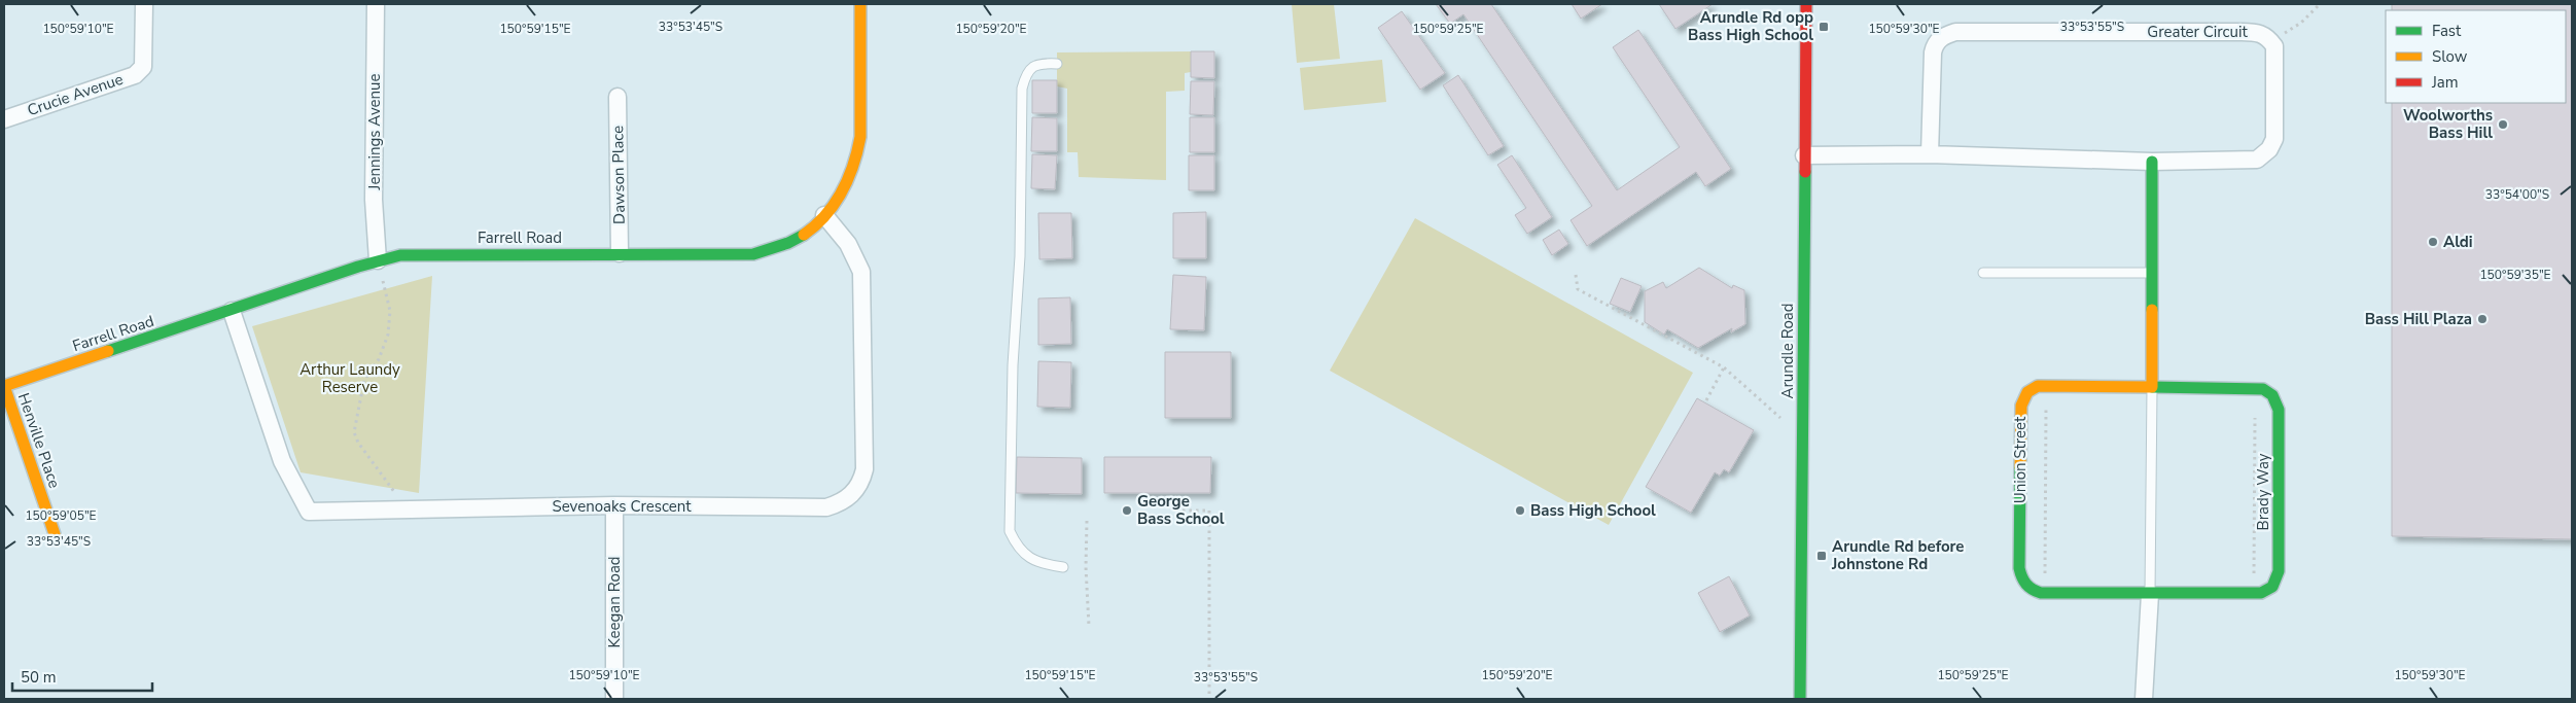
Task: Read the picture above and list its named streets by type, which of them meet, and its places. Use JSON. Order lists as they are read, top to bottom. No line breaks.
{"streets":{"street":["Greater Circuit","Crucie Avenue","Jennings Avenue","Dawson Place","Farrell Road","Arundle Road","Henville Place","Union Street","Brady Way","Sevenoaks Crescent","Keegan Road"]},"crossings":[["Jennings Avenue","Farrell Road"],["Dawson Place","Farrell Road"],["Farrell Road","Henville Place"],["Farrell Road","Sevenoaks Crescent"],["Union Street","Brady Way"],["Sevenoaks Crescent","Keegan Road"]],"parks":["Arthur Laundy Reserve"],"places":{"transit":["Arundle Rd opp Bass High School","Arundle Rd before Johnstone Rd"],"other":["Woolworths Bass Hill","Aldi","Bass Hill Plaza","George Bass School","Bass High School"]},"legend":["Fast","Slow","Jam"],"scale_bar":"50 m","coordinates":["33°53'45\"S","33°53'55\"S","150°59'25\"E","150°59'30\"E","150°59'10\"E","150°59'15\"E","150°59'20\"E","33°54'00\"S","150°59'35\"E","150°59'05\"E"]}
